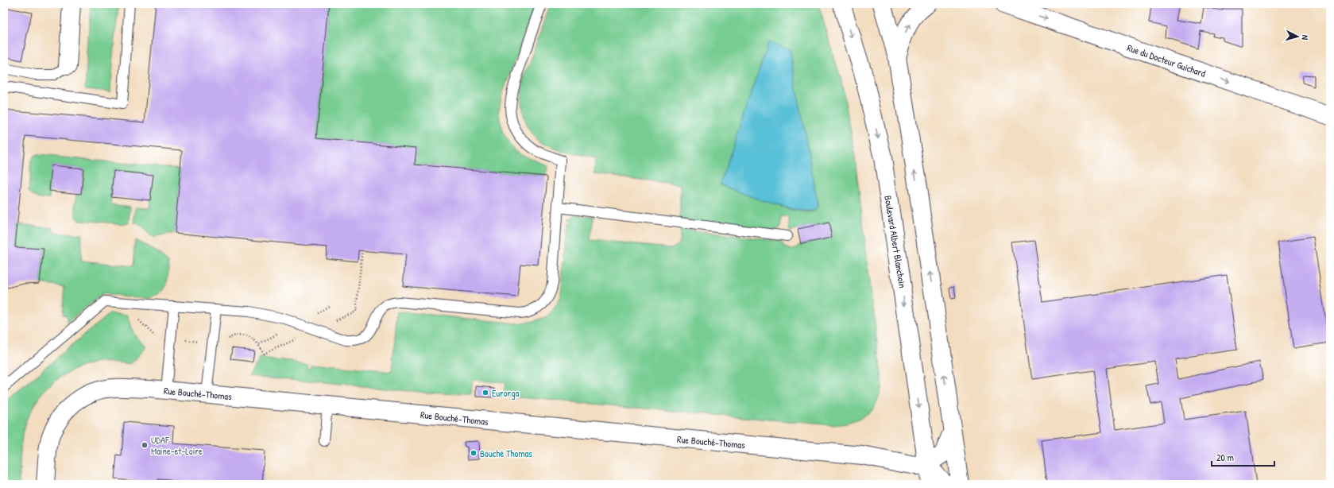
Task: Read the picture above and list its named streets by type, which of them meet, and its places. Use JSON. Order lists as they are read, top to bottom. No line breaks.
{"streets":{"street":["Rue du Docteur Guichard","Boulevard Albert Blanchoin","Rue Bouché-Thomas"]},"crossings":[["Boulevard Albert Blanchoin","Rue Bouché-Thomas"]],"one_way":["Rue du Docteur Guichard"],"places":["Eurorga","UDAF Maine-et-Loire","Bouché Thomas"],"scale_bar":"20 m","north":"right"}
